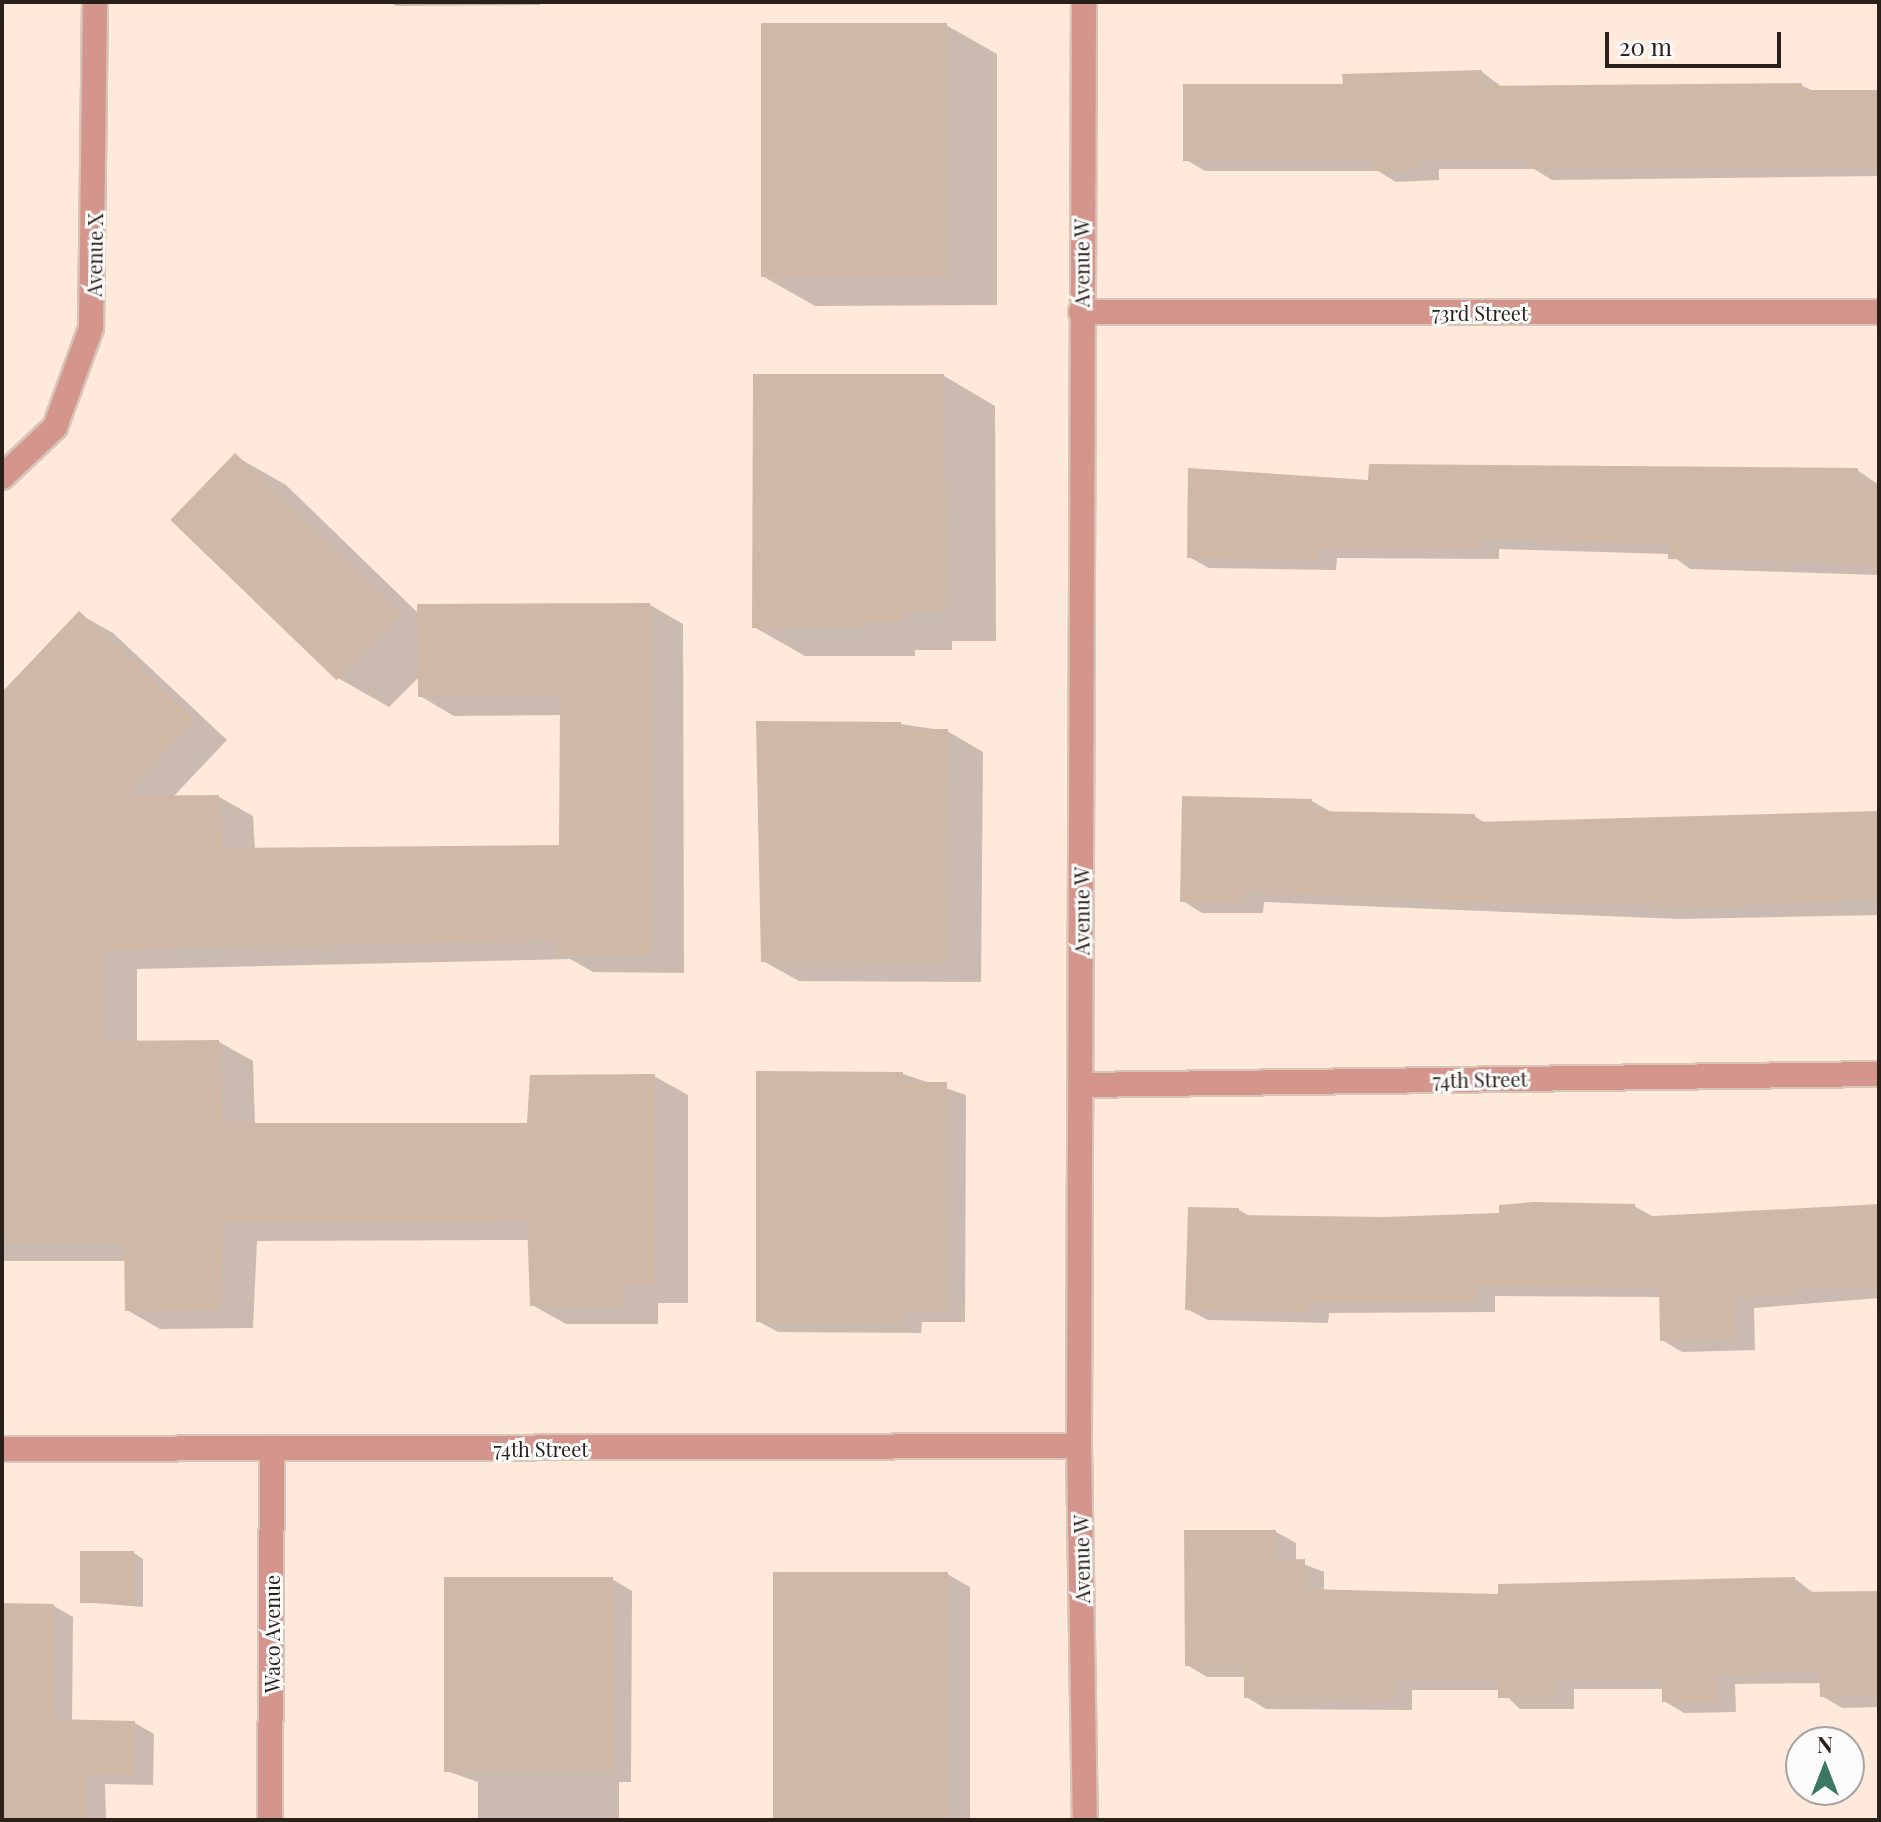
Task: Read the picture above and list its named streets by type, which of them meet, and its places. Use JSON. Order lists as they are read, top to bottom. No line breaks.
{"streets":{"street":["Avenue X","Avenue W","73rd Street","74th Street","Waco Avenue"]},"crossings":[["Avenue W","73rd Street"],["Avenue W","74th Street"],["74th Street","Waco Avenue"]],"scale_bar":"20 m","north":"top"}
